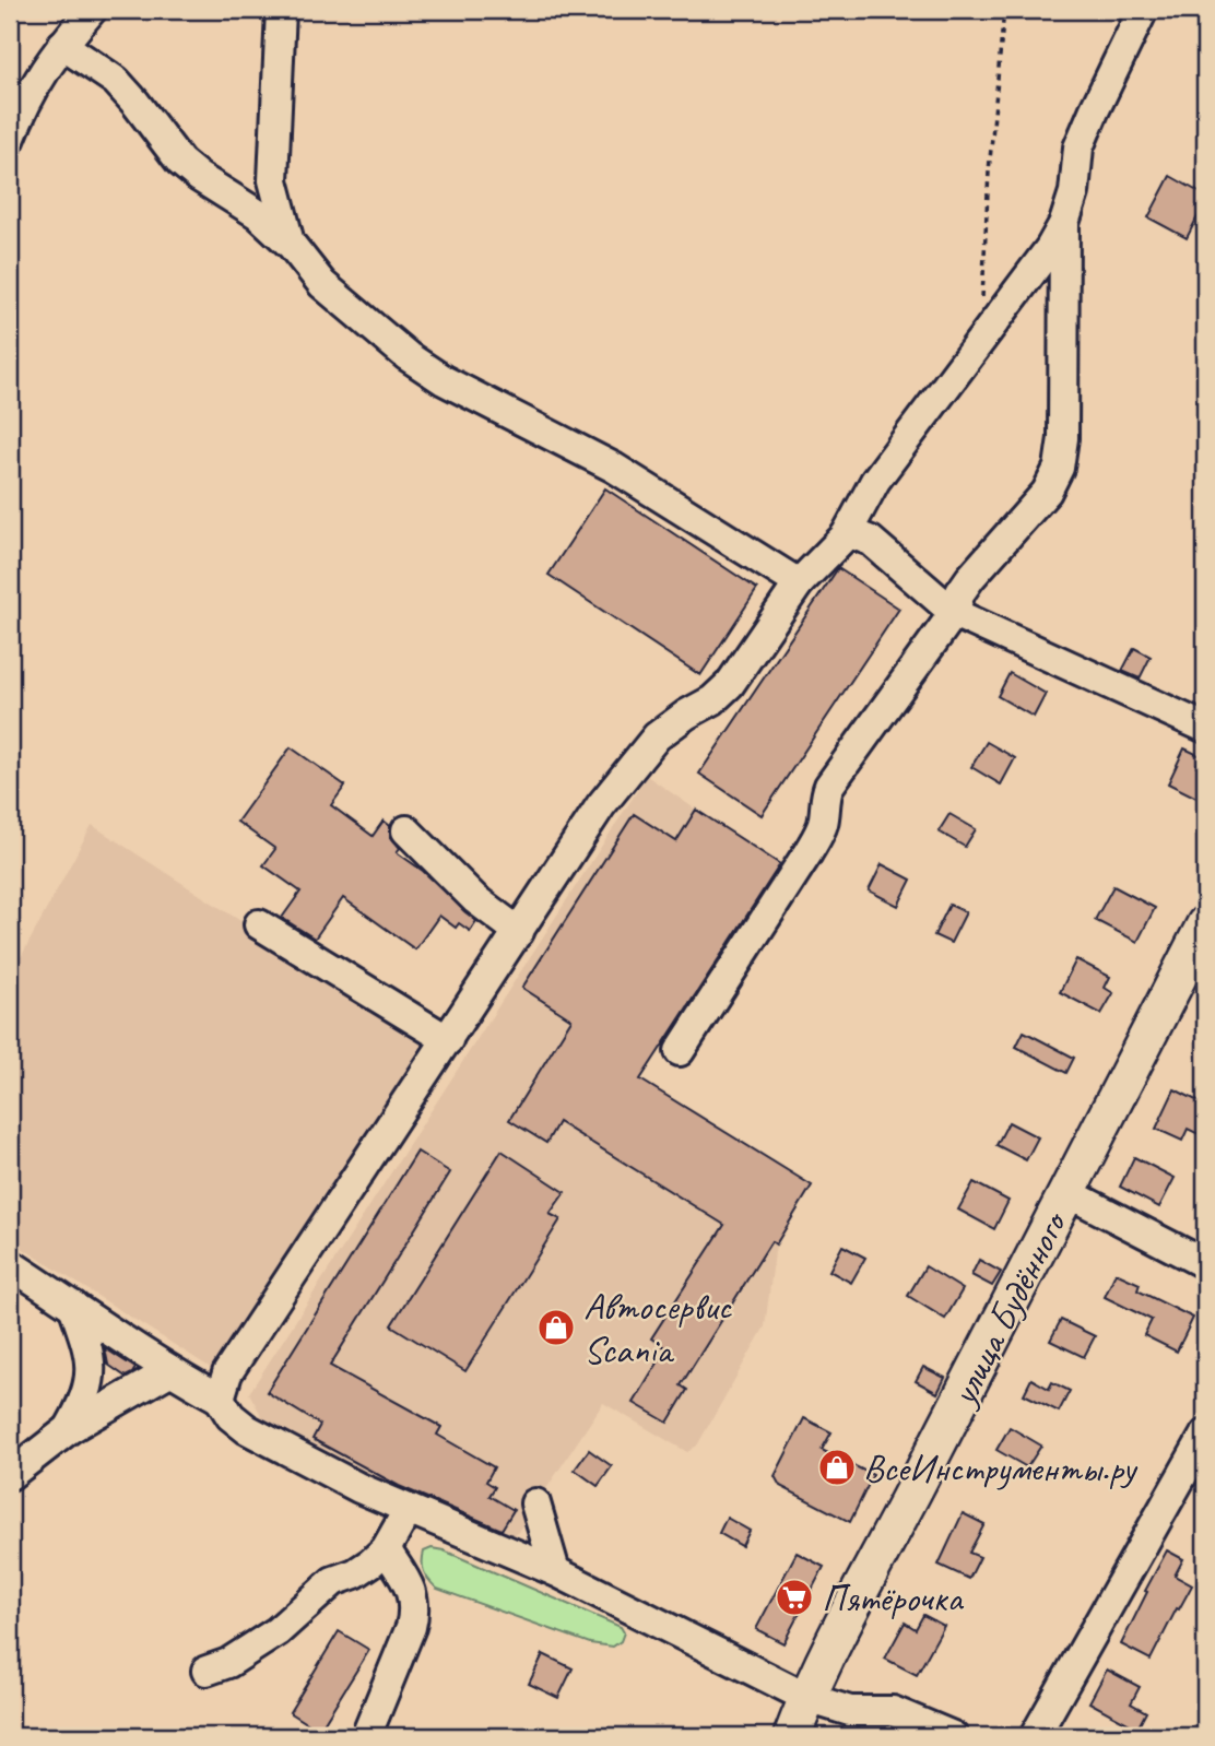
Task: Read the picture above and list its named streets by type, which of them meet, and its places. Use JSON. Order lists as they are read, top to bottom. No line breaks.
{"streets":{"main road":["улица Будённого"]},"places":{"shop":["Автосервис Scania","ВсеИнструменты.ру"],"supermarket":["Пятёрочка"]}}
